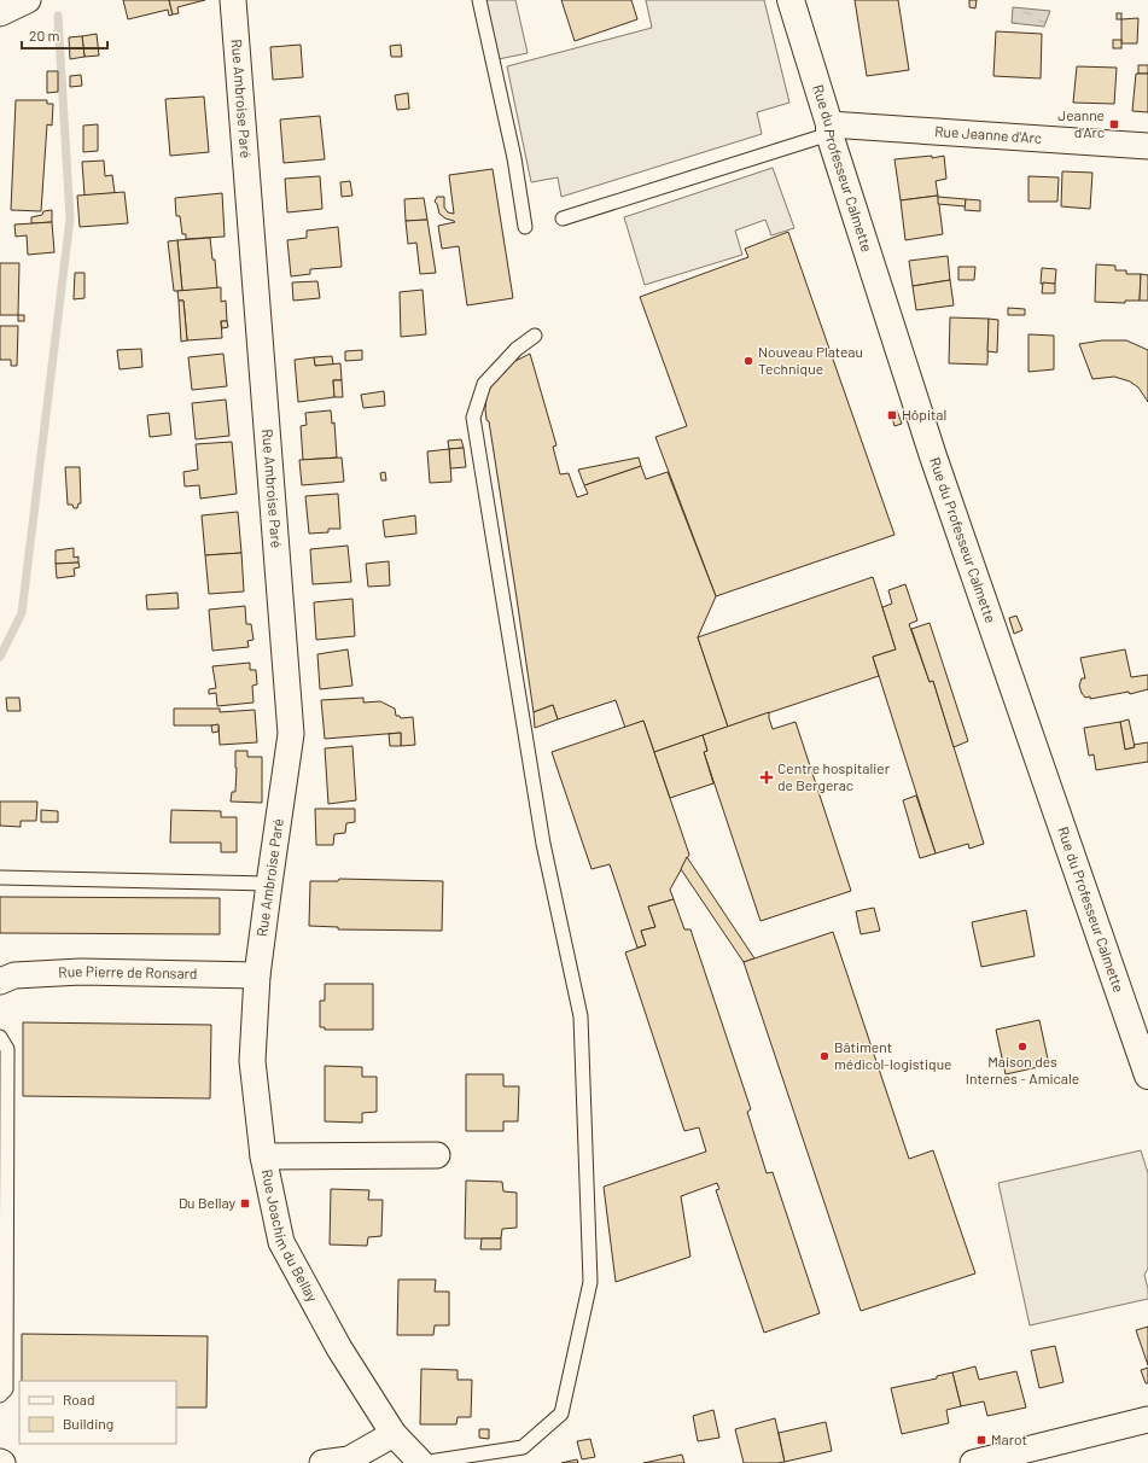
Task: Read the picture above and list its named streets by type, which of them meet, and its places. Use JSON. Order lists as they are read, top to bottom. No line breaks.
{"streets":{"main road":["Rue du Professeur Calmette"],"street":["Rue Ambroise Paré","Rue Jeanne d'Arc","Rue Pierre de Ronsard","Rue Joachim du Bellay"]},"crossings":[["Rue Ambroise Paré","Rue Pierre de Ronsard"],["Rue Ambroise Paré","Rue Joachim du Bellay"],["Rue Jeanne d'Arc","Rue du Professeur Calmette"],["Rue Pierre de Ronsard","Rue Joachim du Bellay"]],"places":{"transit":["Jeanne d'Arc","Hôpital","Du Bellay","Marot"],"other":["Nouveau Plateau Technique","Maison des Internes - Amicale","Bâtiment médicol-logistique"],"health":["Centre hospitalier de Bergerac"]},"legend":["Road","Building"],"scale_bar":"20 m"}
